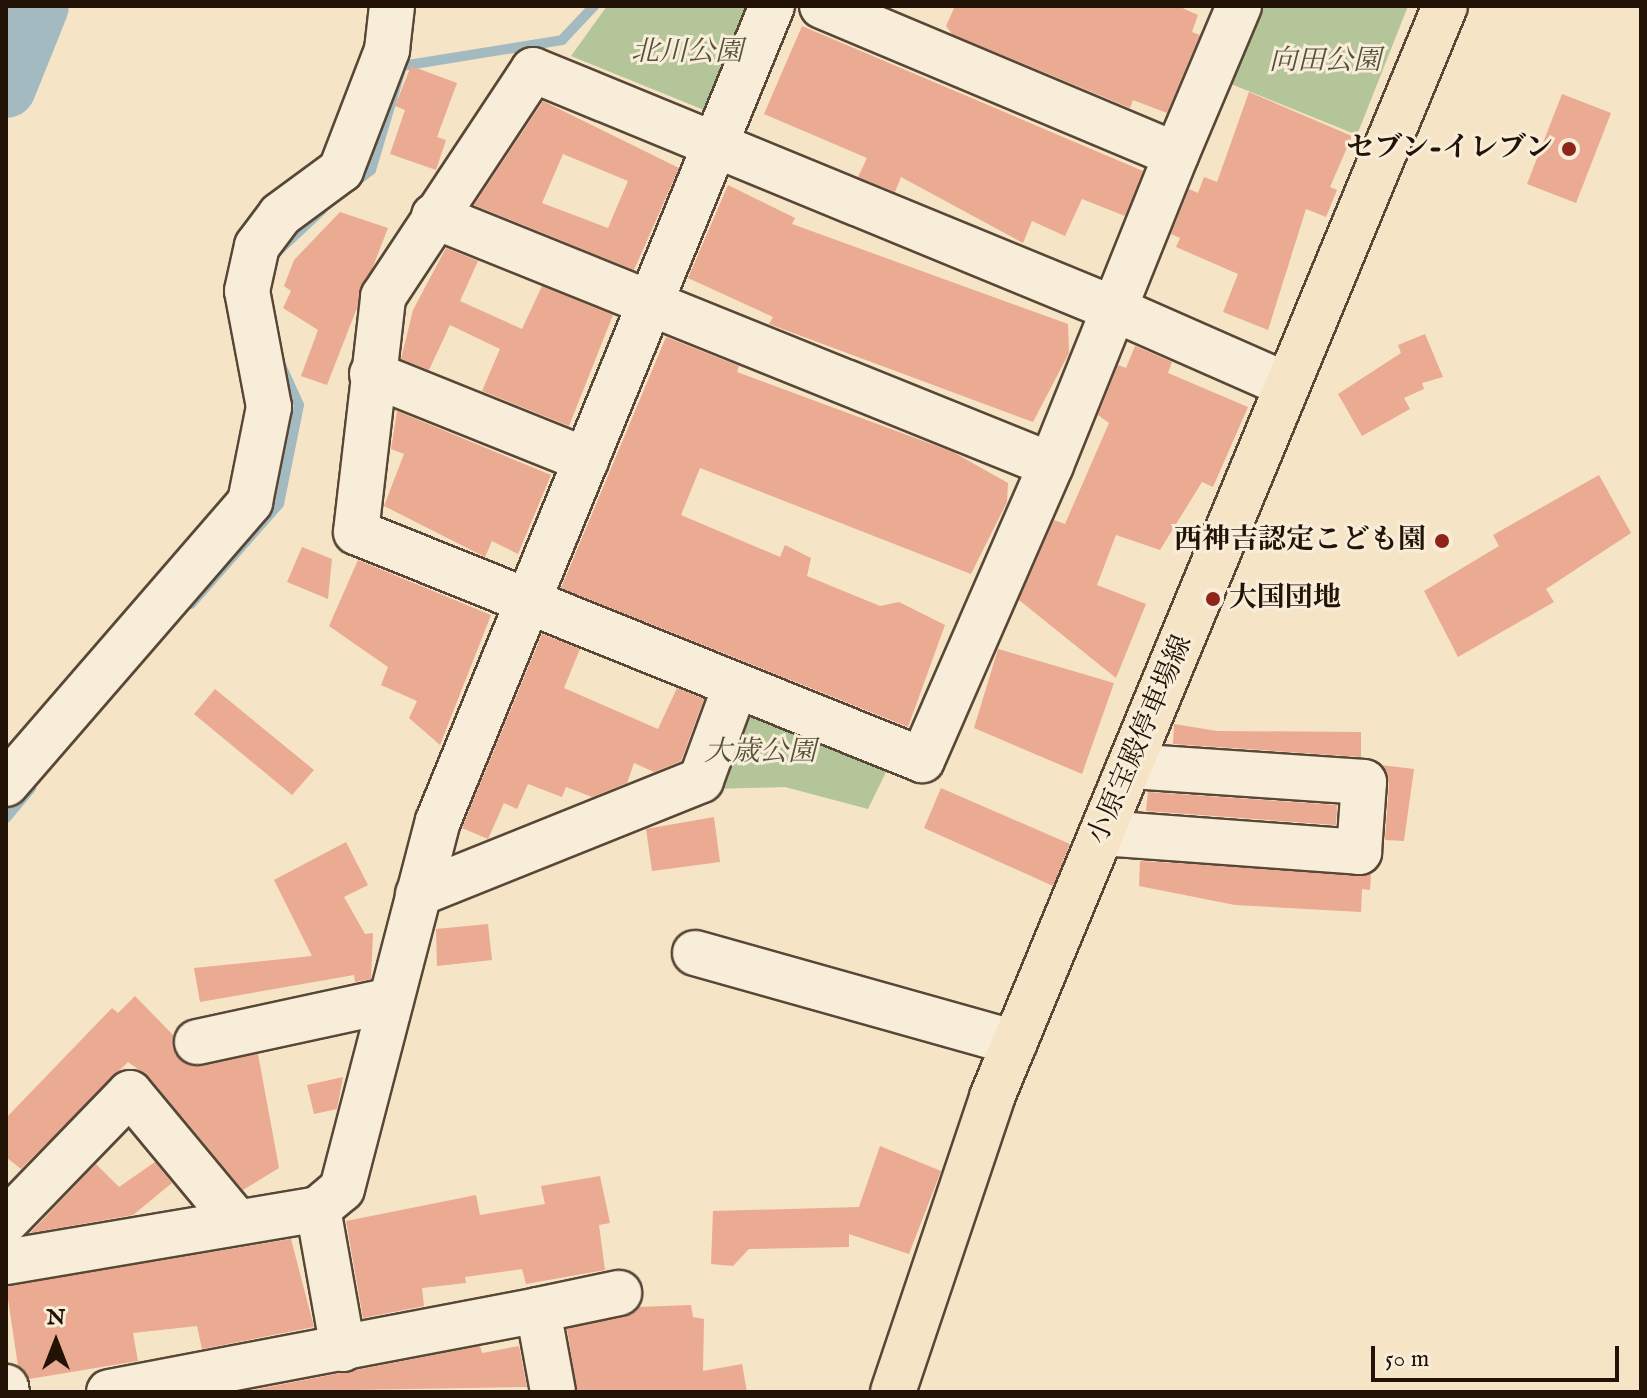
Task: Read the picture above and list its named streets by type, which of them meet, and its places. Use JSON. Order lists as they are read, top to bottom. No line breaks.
{"streets":{"main road":["小原宝殿停車場線"]},"parks":["北川公園","向田公園","大歳公園"],"places":["セブン-イレブン","西神吉認定こども園","大国団地"],"scale_bar":"50 m","north":"top"}
